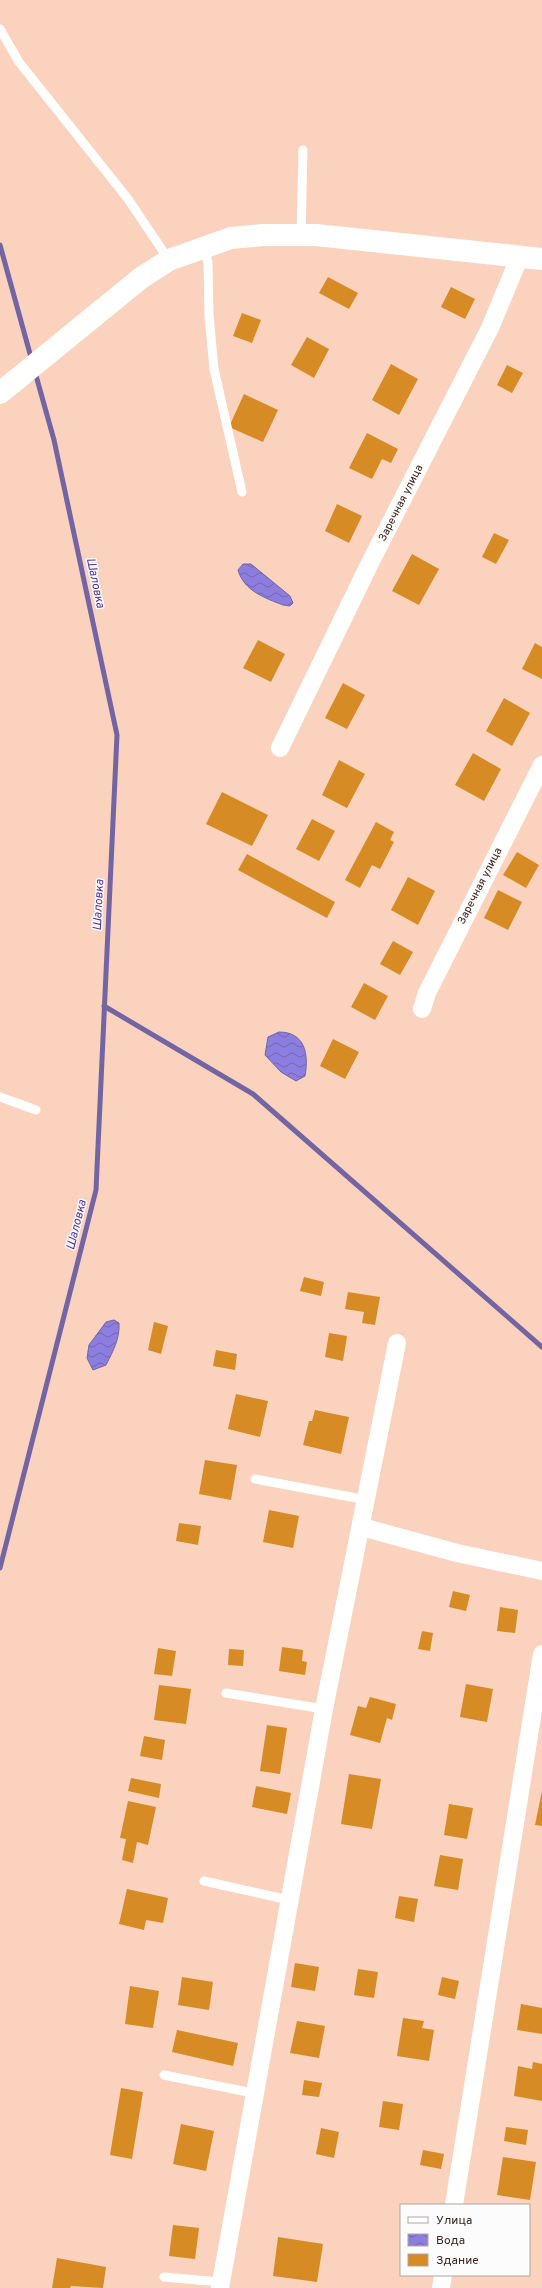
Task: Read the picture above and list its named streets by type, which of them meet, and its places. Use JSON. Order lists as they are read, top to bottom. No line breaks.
{"streets":{"street":["Заречная улица"]},"water":["Шаловка"],"legend":["Улица","Вода","Здание"]}
